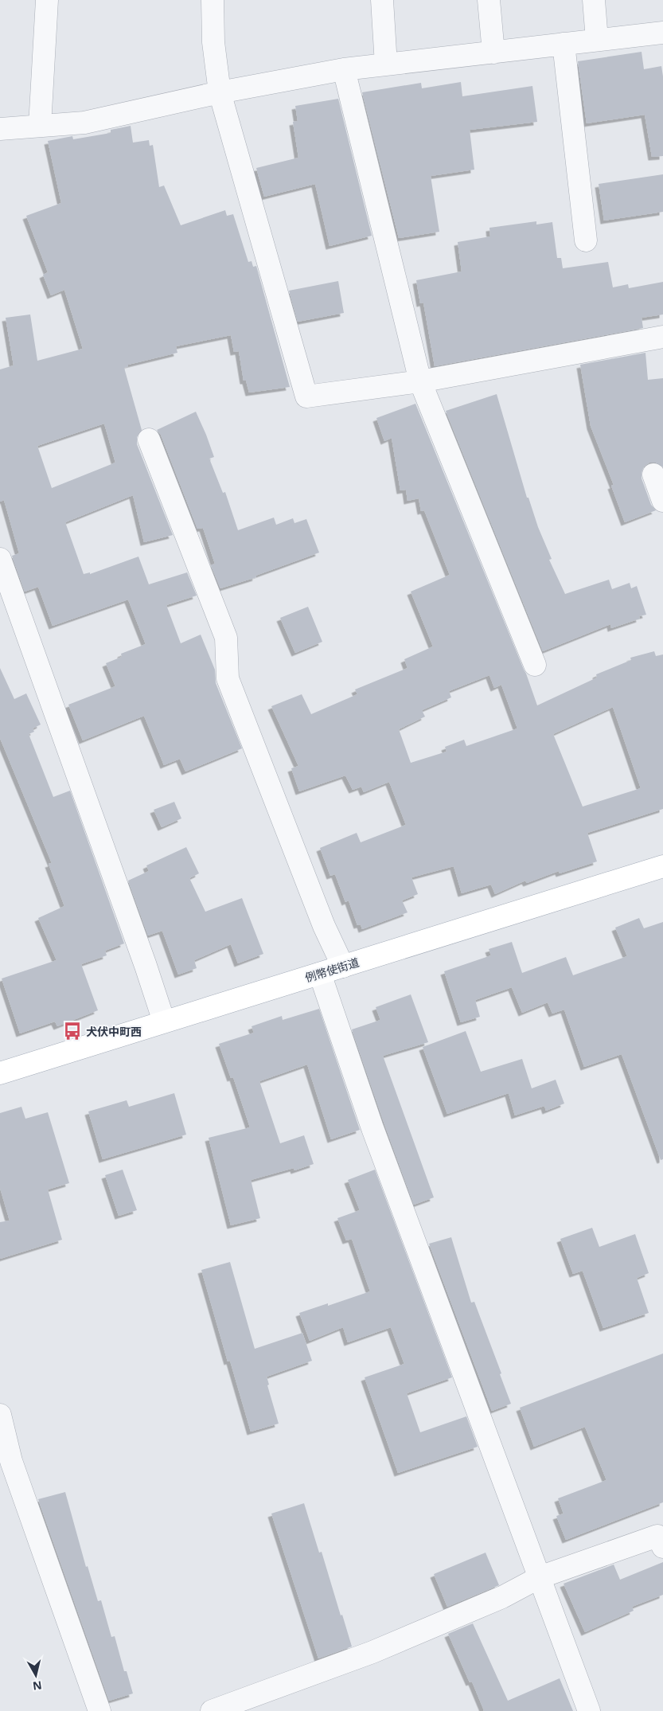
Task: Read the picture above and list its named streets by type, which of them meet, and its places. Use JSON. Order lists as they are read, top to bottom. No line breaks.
{"streets":{"main road":["例幣使街道"]},"places":{"bus stop":["犬伏中町西"]},"north":"bottom"}
